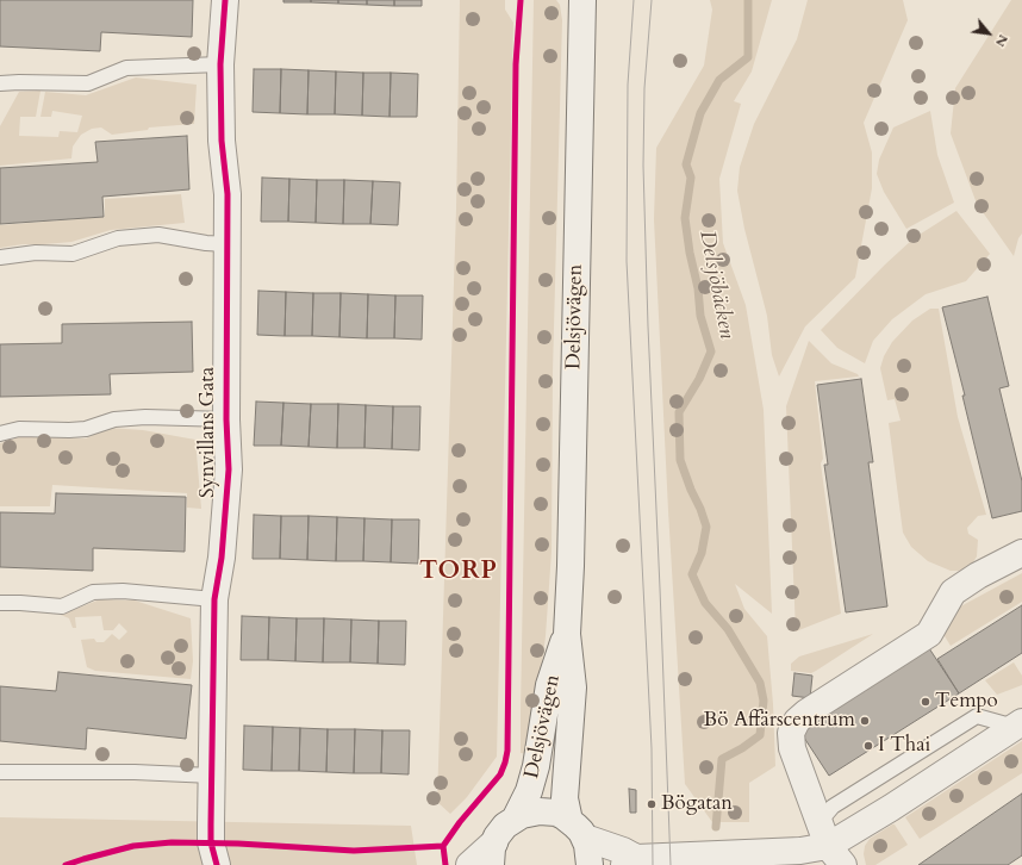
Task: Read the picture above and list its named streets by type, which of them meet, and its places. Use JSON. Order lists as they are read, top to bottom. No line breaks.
{"streets":{"street":["Delsjövägen","Synvillans Gata"]},"districts":["TORP"],"water":["Delsjöbäcken"],"places":["Tempo","Bö Affärscentrum","I Thai","Bögatan"],"north":"bottom right"}
